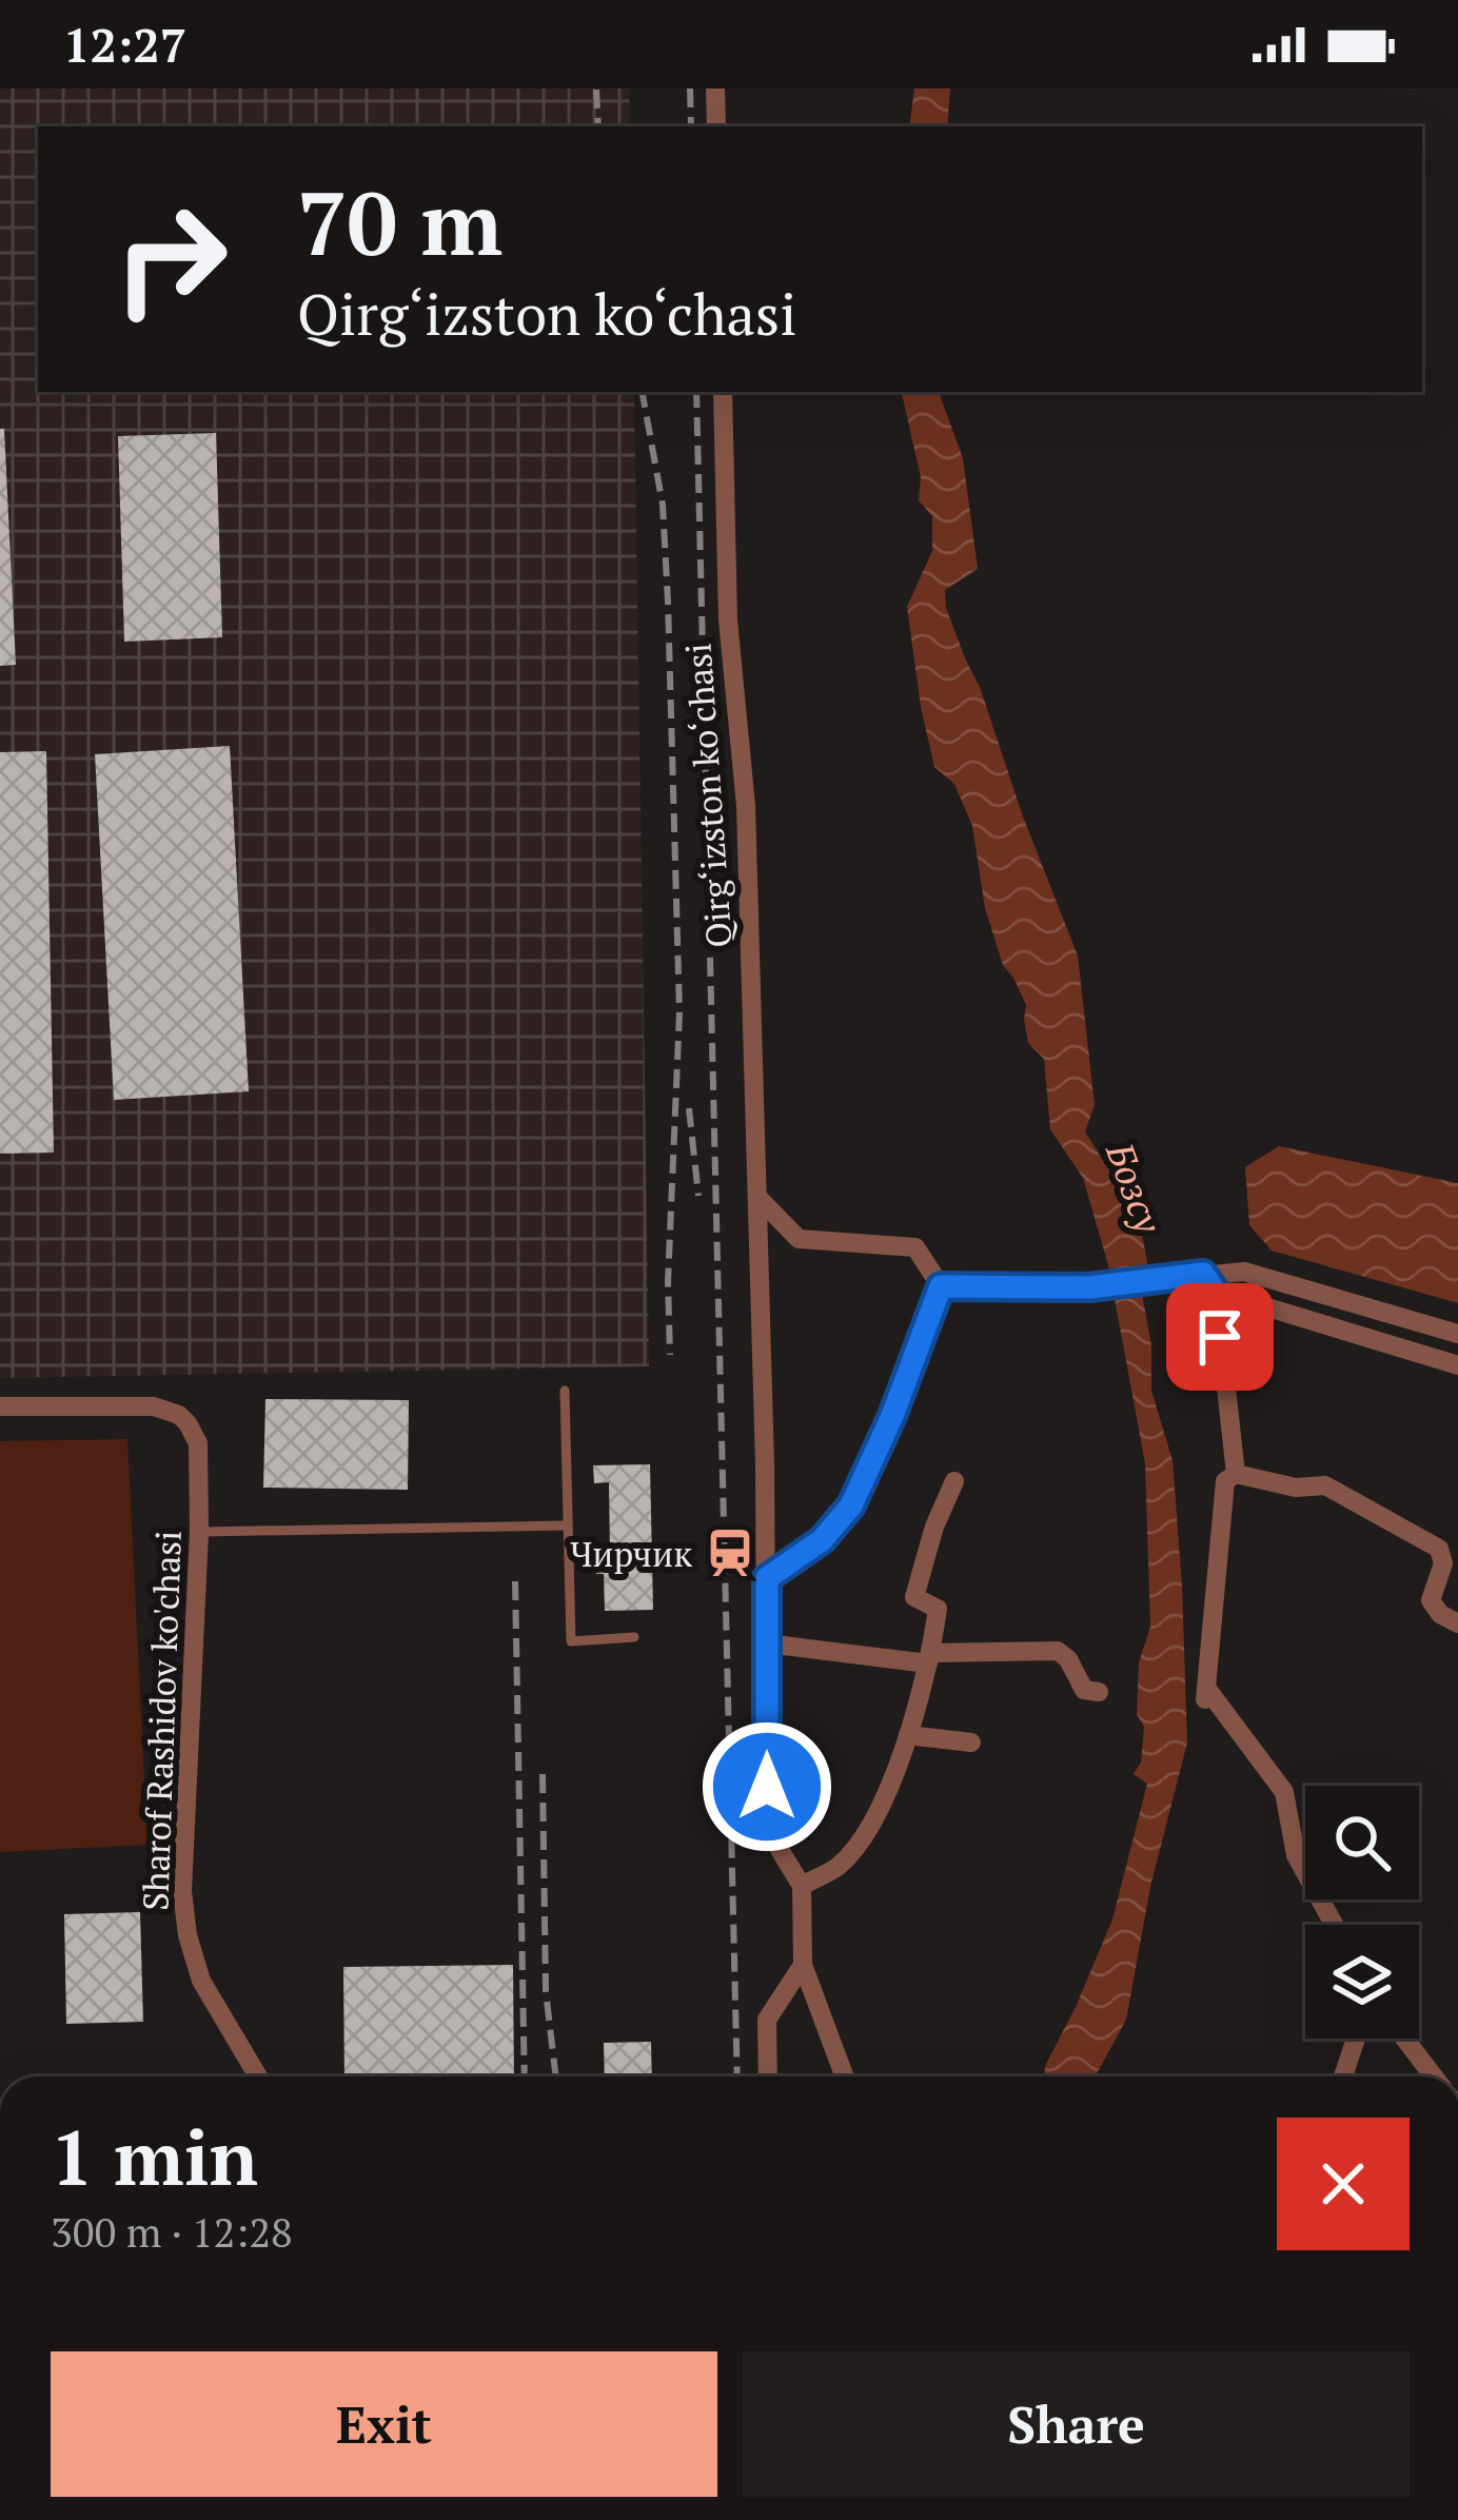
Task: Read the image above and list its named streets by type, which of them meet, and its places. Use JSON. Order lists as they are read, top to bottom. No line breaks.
{"streets":{"street":["Qirg‘izston ko‘chasi","Sharof Rashidov ko'chasi"]},"water":["Бозсу"],"places":{"station":["Чирчик"]},"page":{"status":"12:27","turn":["70 m","Qirg‘izston ko‘chasi"],"heading":["1 min","300 m · 12:28"],"buttons":["Exit","Share"]}}
